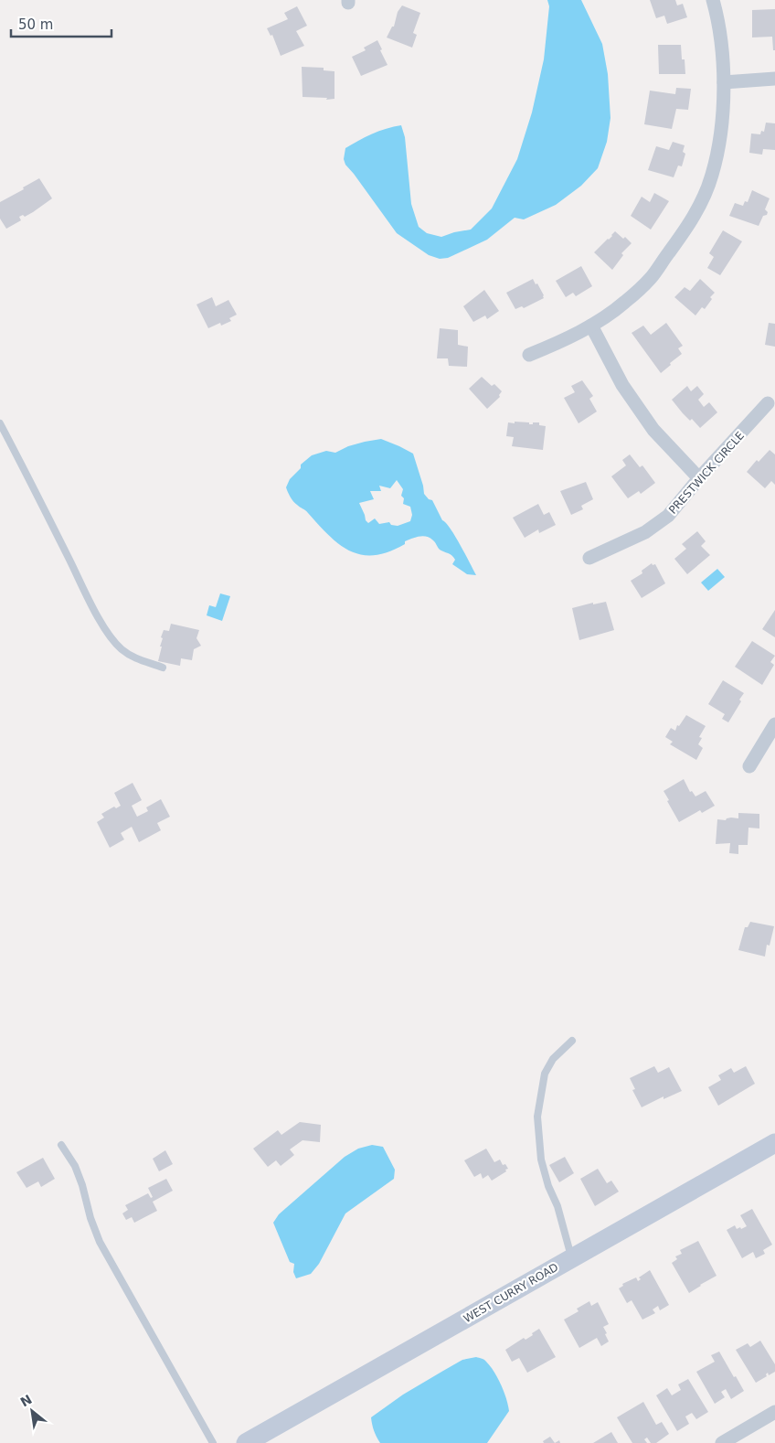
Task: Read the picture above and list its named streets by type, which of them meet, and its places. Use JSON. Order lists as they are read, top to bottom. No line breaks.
{"streets":{"street":["PRESTWICK CIRCLE","WEST CURRY ROAD"]},"scale_bar":"50 m","north":"top left"}
